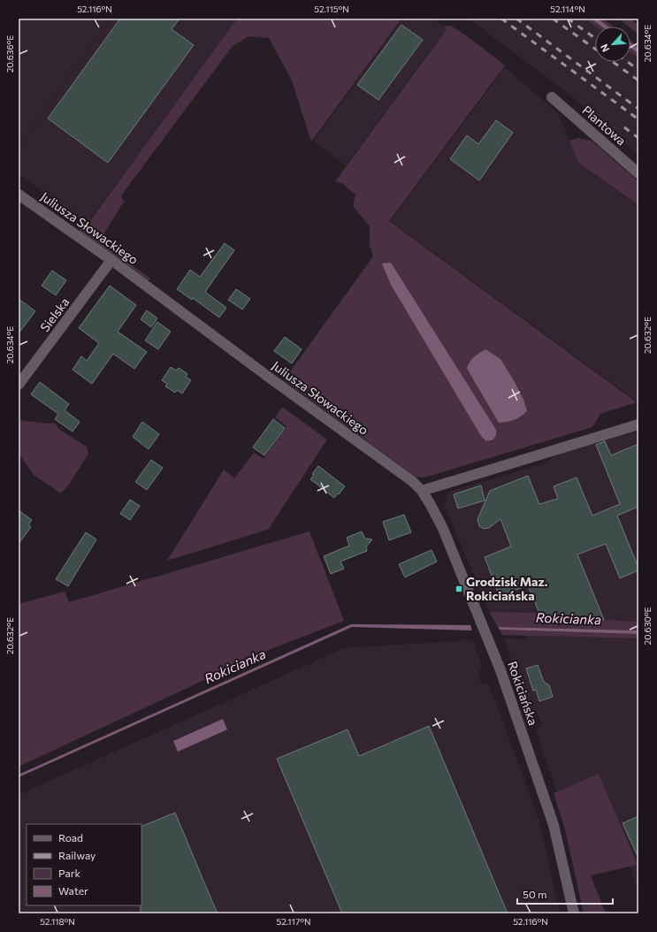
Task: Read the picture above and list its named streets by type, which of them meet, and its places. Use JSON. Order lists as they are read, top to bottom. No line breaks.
{"streets":{"street":["Plantowa","Juliusza Słowackiego","Sielska","Rokiciańska"]},"crossings":[["Juliusza Słowackiego","Sielska"],["Juliusza Słowackiego","Rokiciańska"]],"water":["Rokicianka"],"places":{"transit":["Grodzisk Maz. Rokiciańska"]},"legend":["Road","Railway","Park","Water"],"scale_bar":"50 m","north":"bottom left","coordinates":["52.116°N","52.115°N","52.114°N","20.634°E","20.636°E","20.632°E","20.630°E","52.118°N","52.117°N"]}
